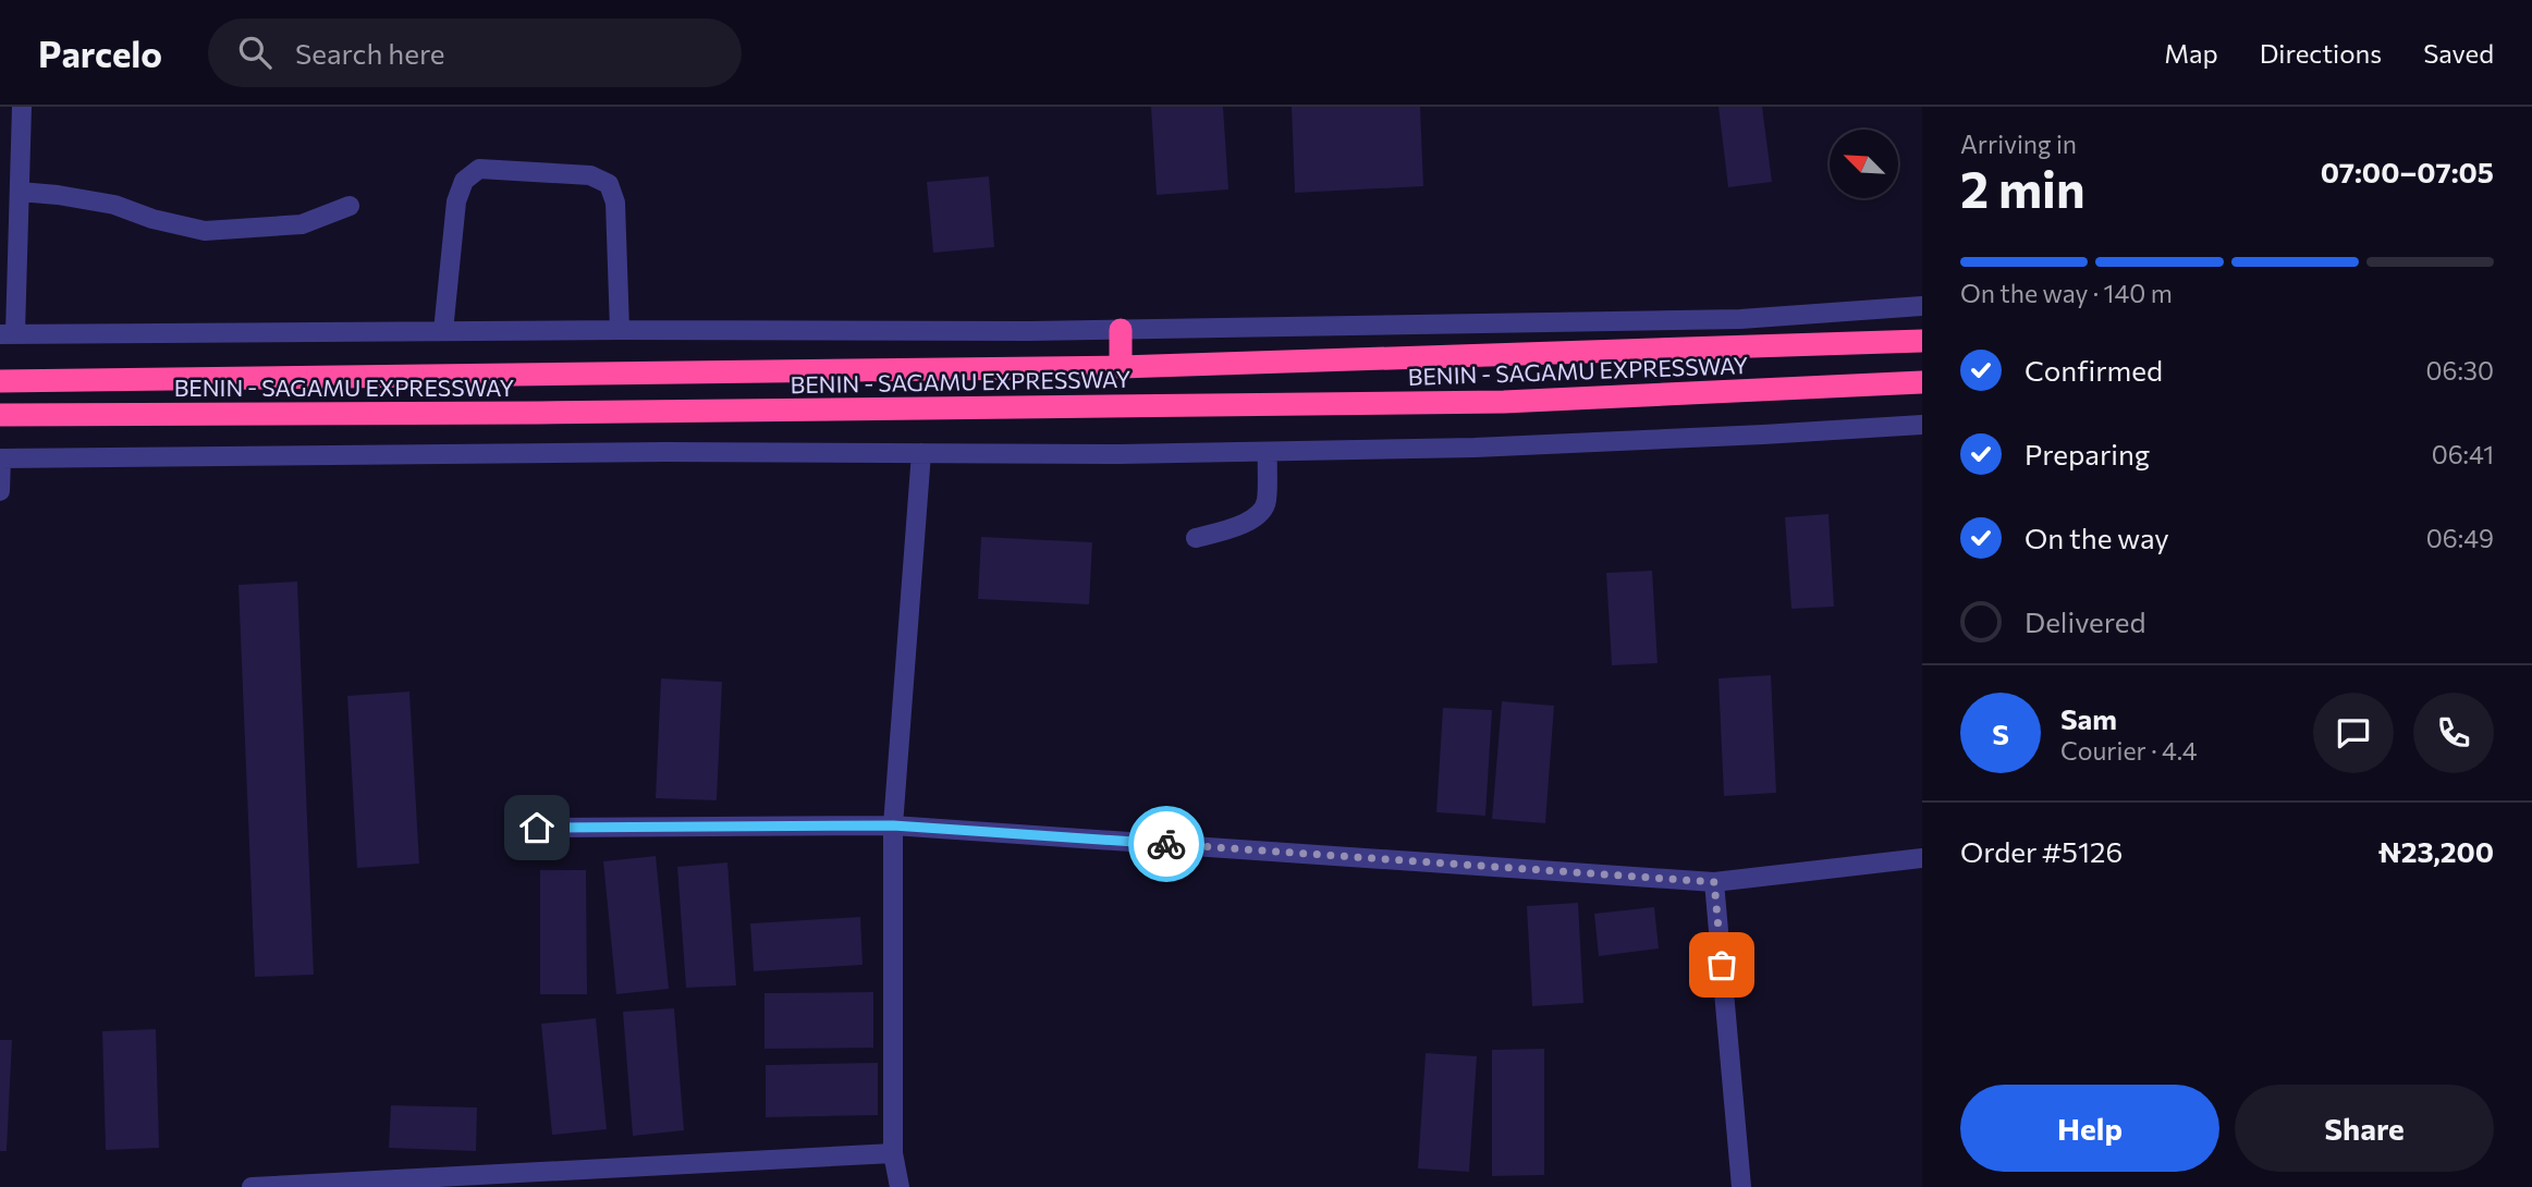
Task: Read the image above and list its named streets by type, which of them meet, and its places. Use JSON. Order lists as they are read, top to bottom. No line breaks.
{"streets":{"highway":["BENIN - SAGAMU EXPRESSWAY"]},"north":"top left","page":{"header":"Parcelo","search":"Search here","nav":["Map","Directions","Saved"],"heading":["2 min","Arriving in","07:00–07:05"],"panel":["Sam","Courier · 4.4","Order #5126","₦23,200"],"bar":"On the way · 140 m","list":[["Confirmed","06:30"],["Preparing","06:41"],["On the way","06:49"],"Delivered"],"round":"S","buttons":["Help","Share"]}}
